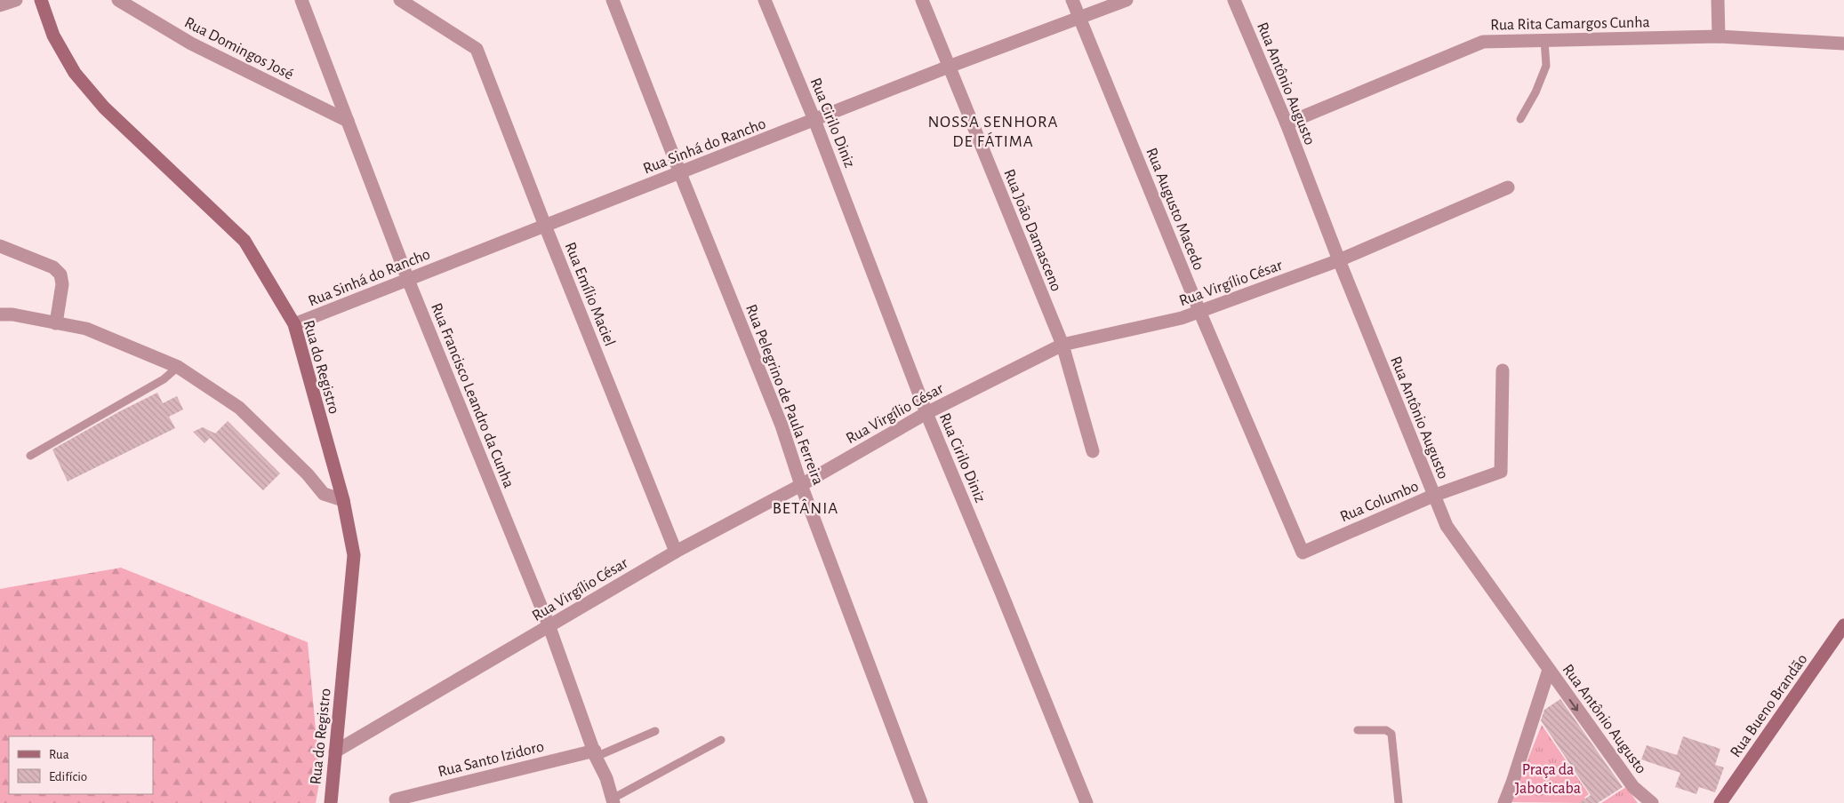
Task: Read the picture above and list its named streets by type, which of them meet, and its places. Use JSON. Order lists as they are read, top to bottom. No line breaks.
{"streets":{"main road":["Rua do Registro","Rua Bueno Brandão"],"street":["Rua Rita Camargos Cunha","Rua Domingos José","Rua Antônio Augusto","Rua Cirilo Diniz","Rua Sinhá do Rancho","Rua Augusto Macedo","Rua João Damasceno","Rua Virgílio César","Rua Emílio Maciel","Rua Pelegrino de Paula Ferreira","Rua Francisco Leandro da Cunha","Rua Columbo","Rua Santo Izidoro"]},"crossings":[["Rua Rita Camargos Cunha","Rua Antônio Augusto"],["Rua Domingos José","Rua Francisco Leandro da Cunha"],["Rua Antônio Augusto","Rua Virgílio César"],["Rua Antônio Augusto","Rua Columbo"],["Rua Cirilo Diniz","Rua Sinhá do Rancho"],["Rua Cirilo Diniz","Rua Virgílio César"],["Rua Sinhá do Rancho","Rua Augusto Macedo"],["Rua Sinhá do Rancho","Rua João Damasceno"],["Rua Sinhá do Rancho","Rua Emílio Maciel"],["Rua Sinhá do Rancho","Rua do Registro"],["Rua Sinhá do Rancho","Rua Pelegrino de Paula Ferreira"],["Rua Sinhá do Rancho","Rua Francisco Leandro da Cunha"],["Rua Augusto Macedo","Rua Virgílio César"],["Rua Augusto Macedo","Rua Columbo"],["Rua João Damasceno","Rua Virgílio César"],["Rua Virgílio César","Rua Emílio Maciel"],["Rua Virgílio César","Rua do Registro"],["Rua Virgílio César","Rua Pelegrino de Paula Ferreira"],["Rua Virgílio César","Rua Francisco Leandro da Cunha"],["Rua Francisco Leandro da Cunha","Rua Santo Izidoro"]],"districts":["NOSSA SENHORA DE FÁTIMA","BETÂNIA"],"parks":["Praça da Jaboticaba"],"legend":["Rua","Edifício"]}
